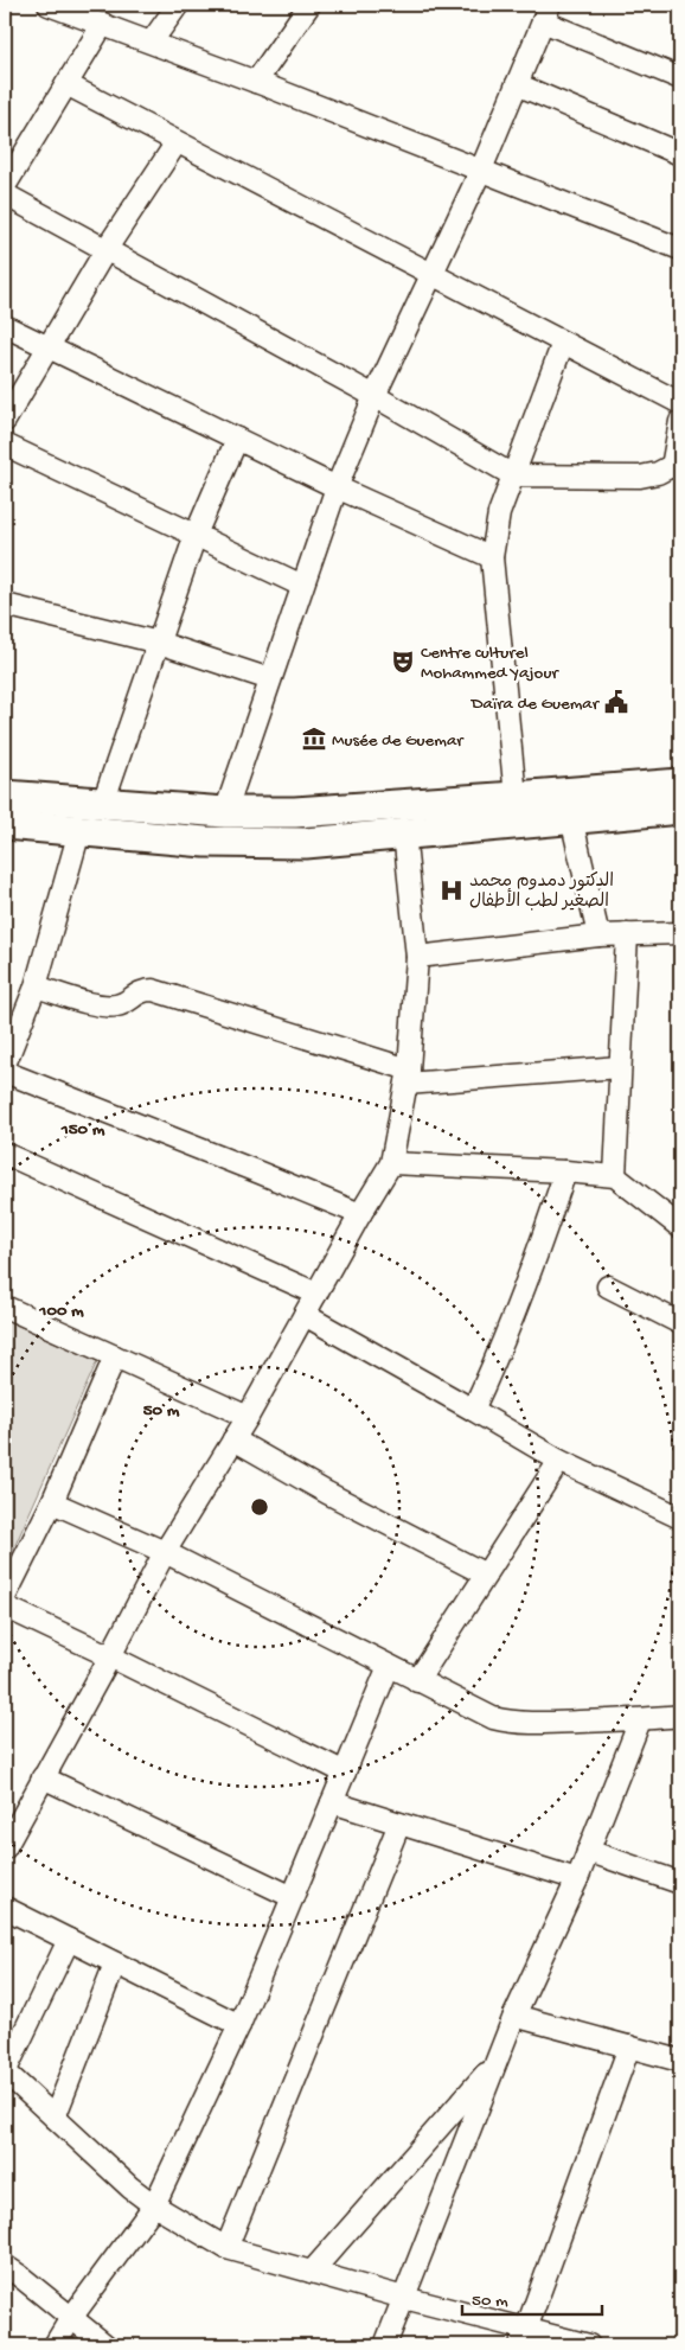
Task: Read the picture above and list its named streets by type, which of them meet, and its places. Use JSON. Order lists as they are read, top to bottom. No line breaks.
{"places":{"theatre":["Centre culturel Mohammed Yajour"],"public building":["Daïra de Guemar"],"museum":["Musée de Guemar"],"hospital":["الدكتور دمدوم محمد الصغير لطب الأطفال"]},"scale_bar":"50 m","rings":["150 m","100 m","50 m"]}
